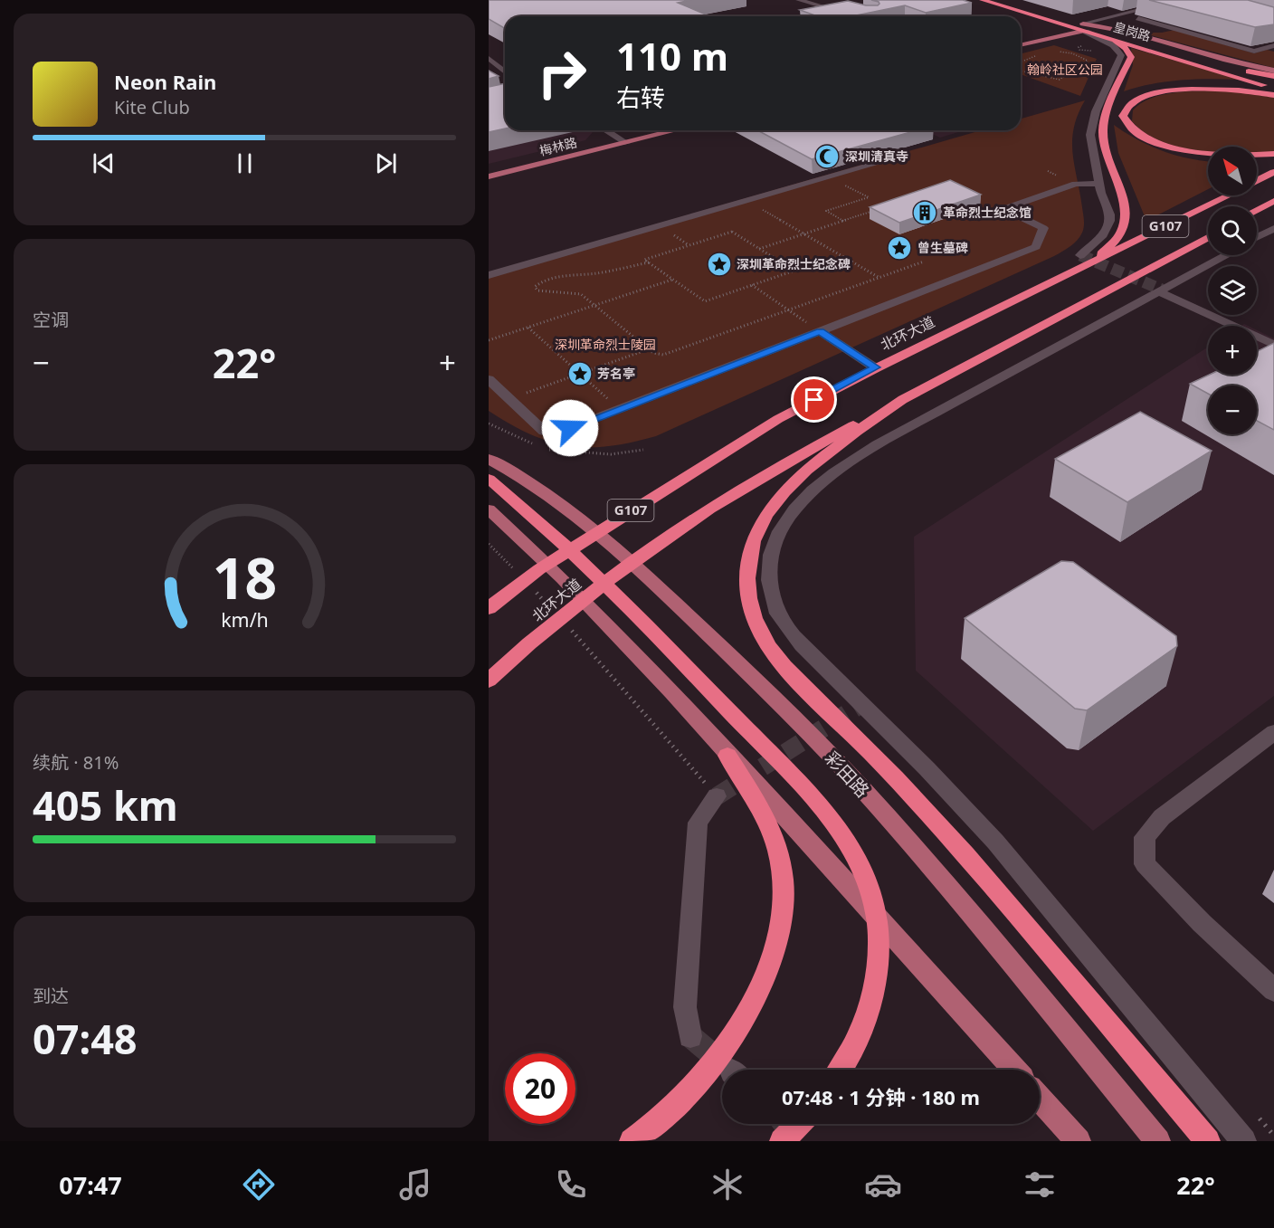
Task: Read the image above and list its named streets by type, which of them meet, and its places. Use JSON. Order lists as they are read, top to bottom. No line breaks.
{"streets":{"highway":["皇岗路","G107","北环大道"],"main road":["梅林路","彩田路"]},"parks":["翰岭社区公园","深圳革命烈士陵园"],"places":{"mosque":["深圳清真寺"],"building":["革命烈士纪念馆"],"place":["曾生墓碑","深圳革命烈士纪念碑","芳名亭"]},"north":"top left","page":{"turn":["110 m","右转"],"song":["Neon Rain","Kite Club"],"map_buttons":["+","−"],"tile":["空调",["续航 · 81%","405 km"],["到达","07:48"]],"heat":["−","22°","+"],"limit":"20","trip":"07:48 · 1 分钟 · 180 m","tabs":["07:47","22°"],"gauge":["18","km/h"]}}
